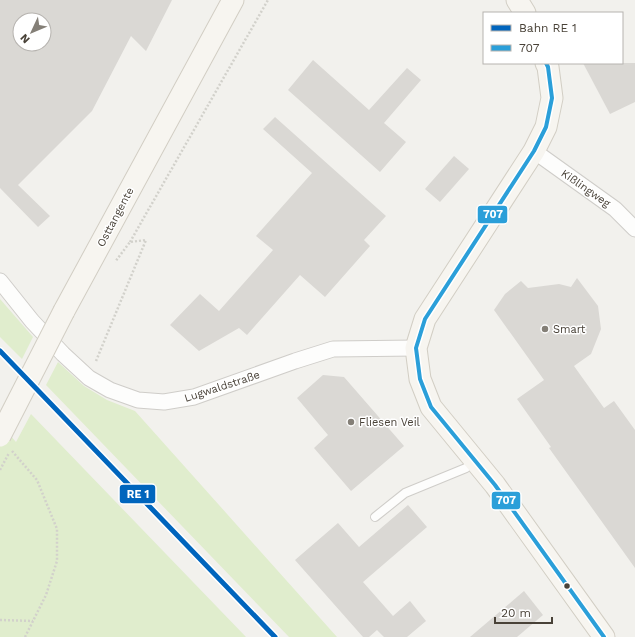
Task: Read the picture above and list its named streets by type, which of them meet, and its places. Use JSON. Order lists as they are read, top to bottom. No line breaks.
{"streets":{"street":["Kißlingweg","Osttangente","Lugwaldstraße"]},"places":["Smart","Fliesen Veil"],"lines":["transit line 707"],"legend":["Bahn RE 1","707"],"scale_bar":"20 m","north":"bottom left"}
